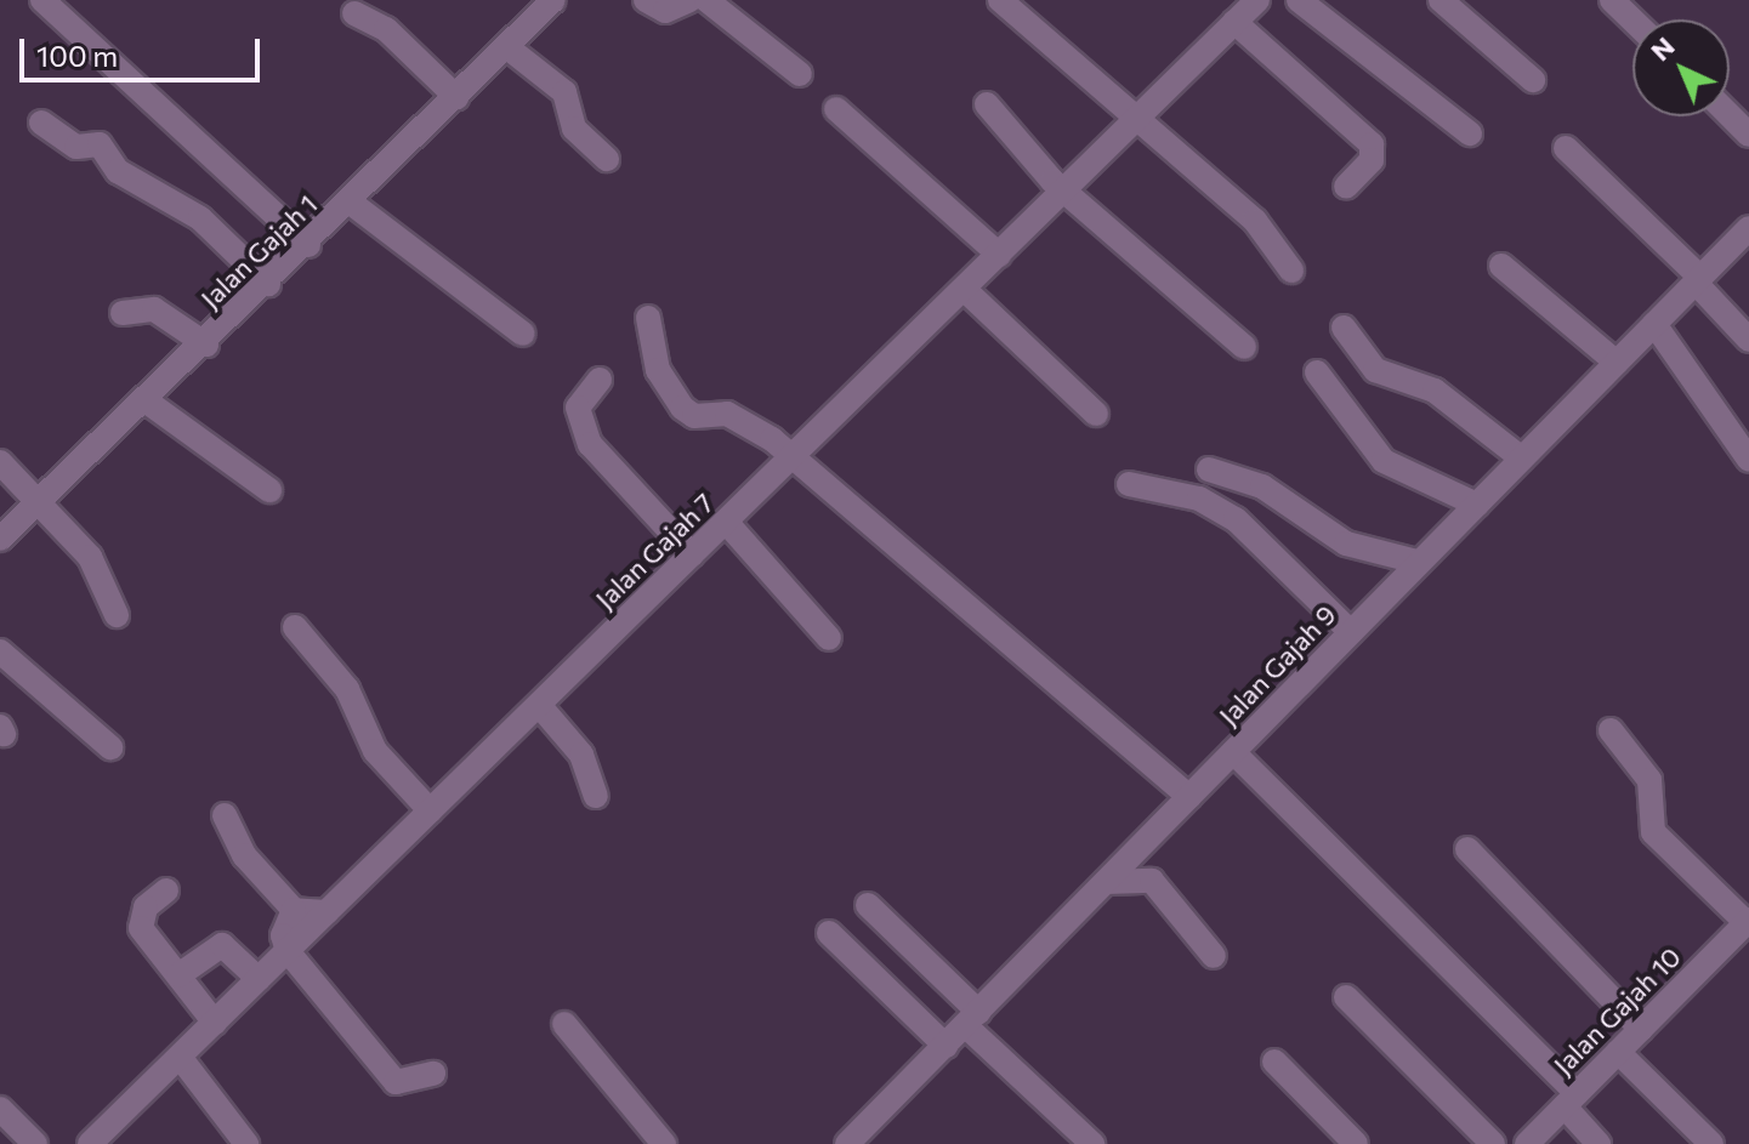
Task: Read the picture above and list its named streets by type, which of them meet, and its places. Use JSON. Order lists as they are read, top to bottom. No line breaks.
{"streets":{"street":["Jalan Gajah 1","Jalan Gajah 7","Jalan Gajah 9","Jalan Gajah 10"]},"scale_bar":"100 m","north":"top left"}
